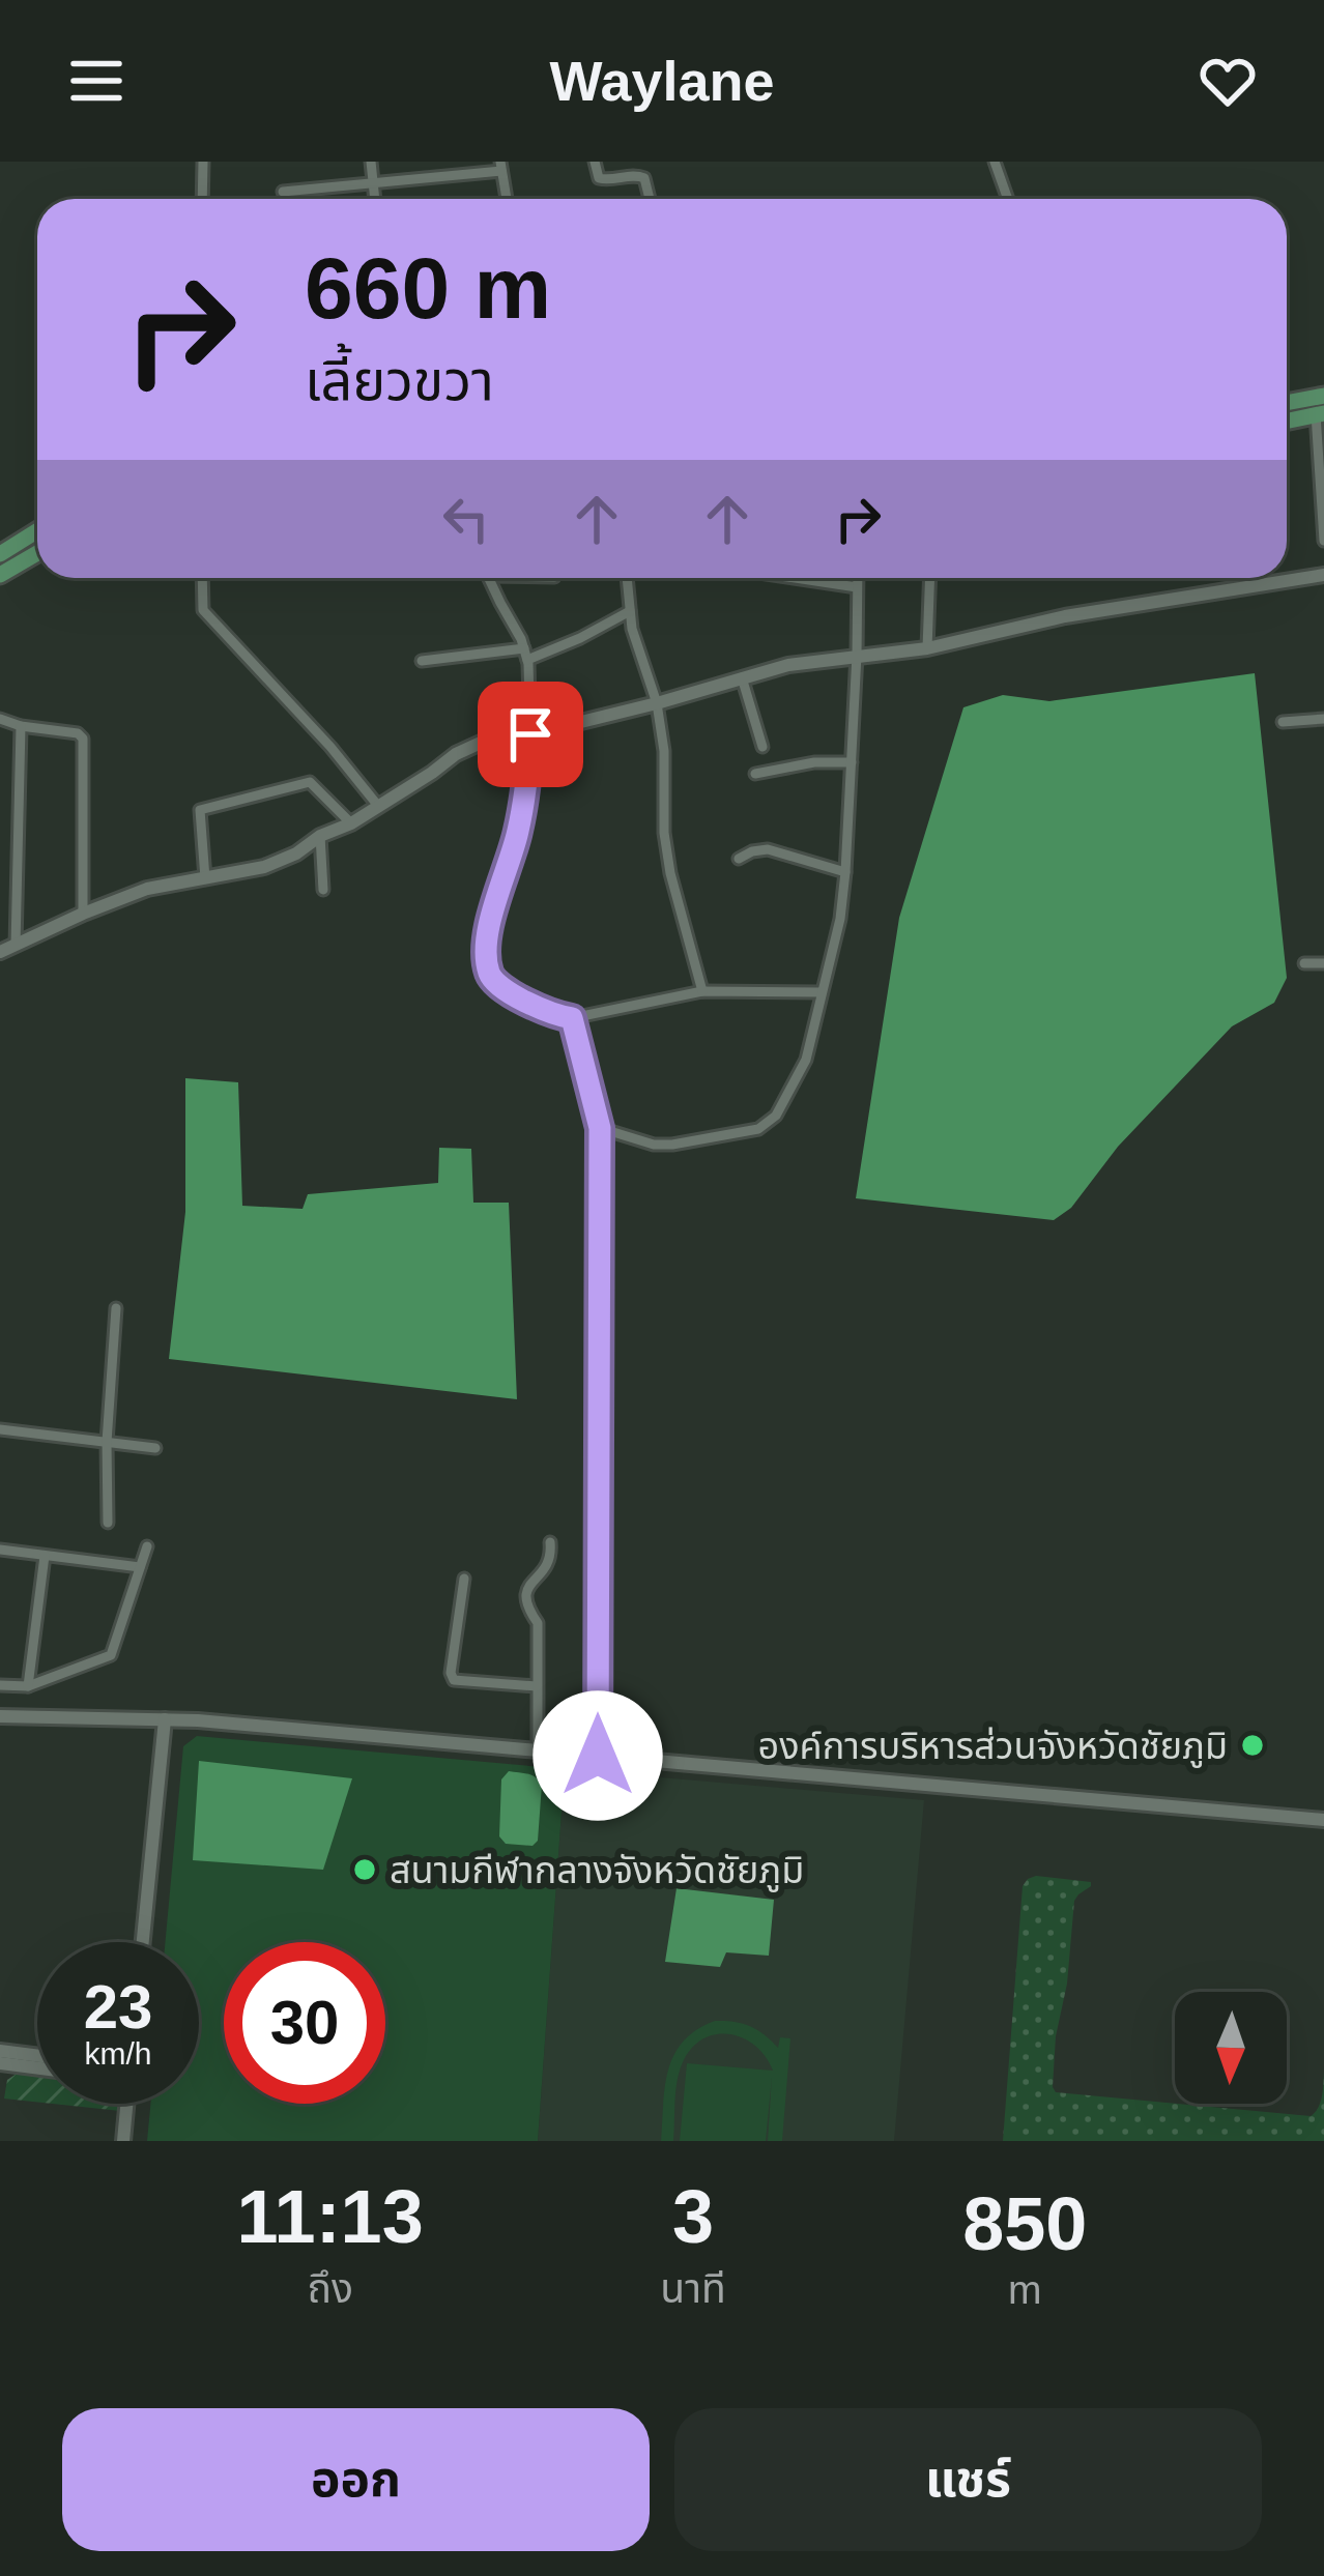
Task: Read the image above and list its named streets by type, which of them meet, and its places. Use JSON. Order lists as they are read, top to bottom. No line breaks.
{"places":["องค์การบริหารส่วนจังหวัดชัยภูมิ","สนามกีฬากลางจังหวัดชัยภูมิ"],"north":"bottom","page":{"header":"Waylane","turn":["660 m","เลี้ยวขวา"],"speed":"23 km/h","limit":"30","eta":["11:13","ถึง","3","นาที","850","m"],"buttons":["ออก","แชร์"]}}
